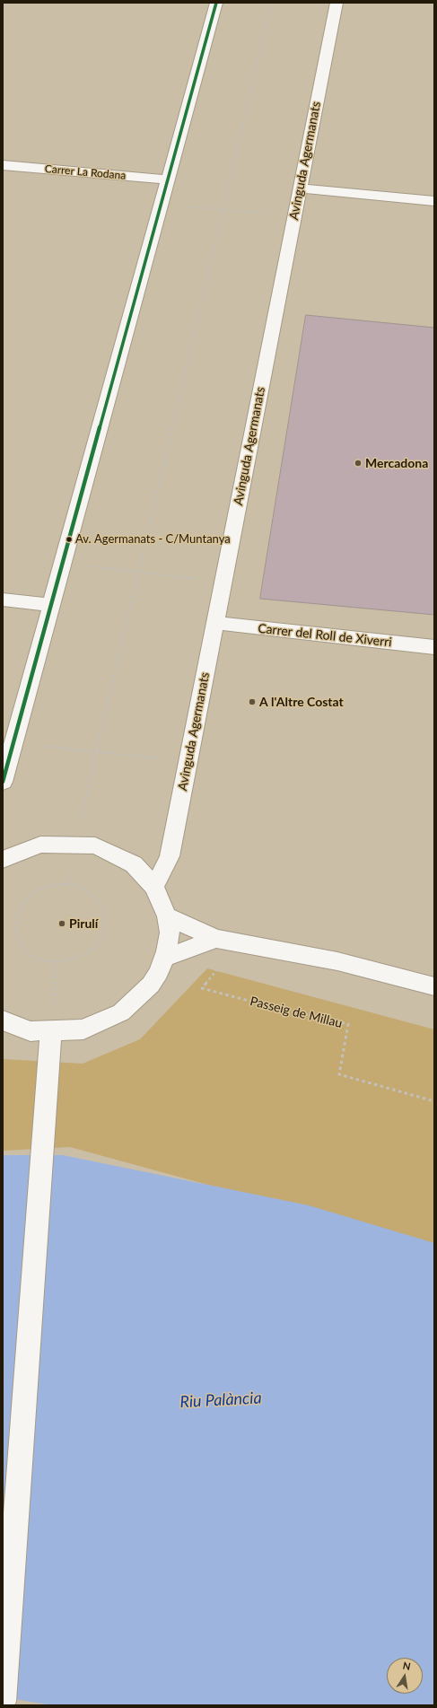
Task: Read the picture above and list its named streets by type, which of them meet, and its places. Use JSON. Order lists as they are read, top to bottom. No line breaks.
{"streets":{"street":["Avinguda Agermanats","Carrer La Rodana","Carrer del Roll de Xiverri"],"path":["Passeig de Millau"]},"crossings":[["Avinguda Agermanats","Carrer del Roll de Xiverri"]],"water":["Riu Palància"],"places":["Mercadona","Av. Agermanats - C/Muntanya","A l'Altre Costat","Pirulí"],"north":"top"}
